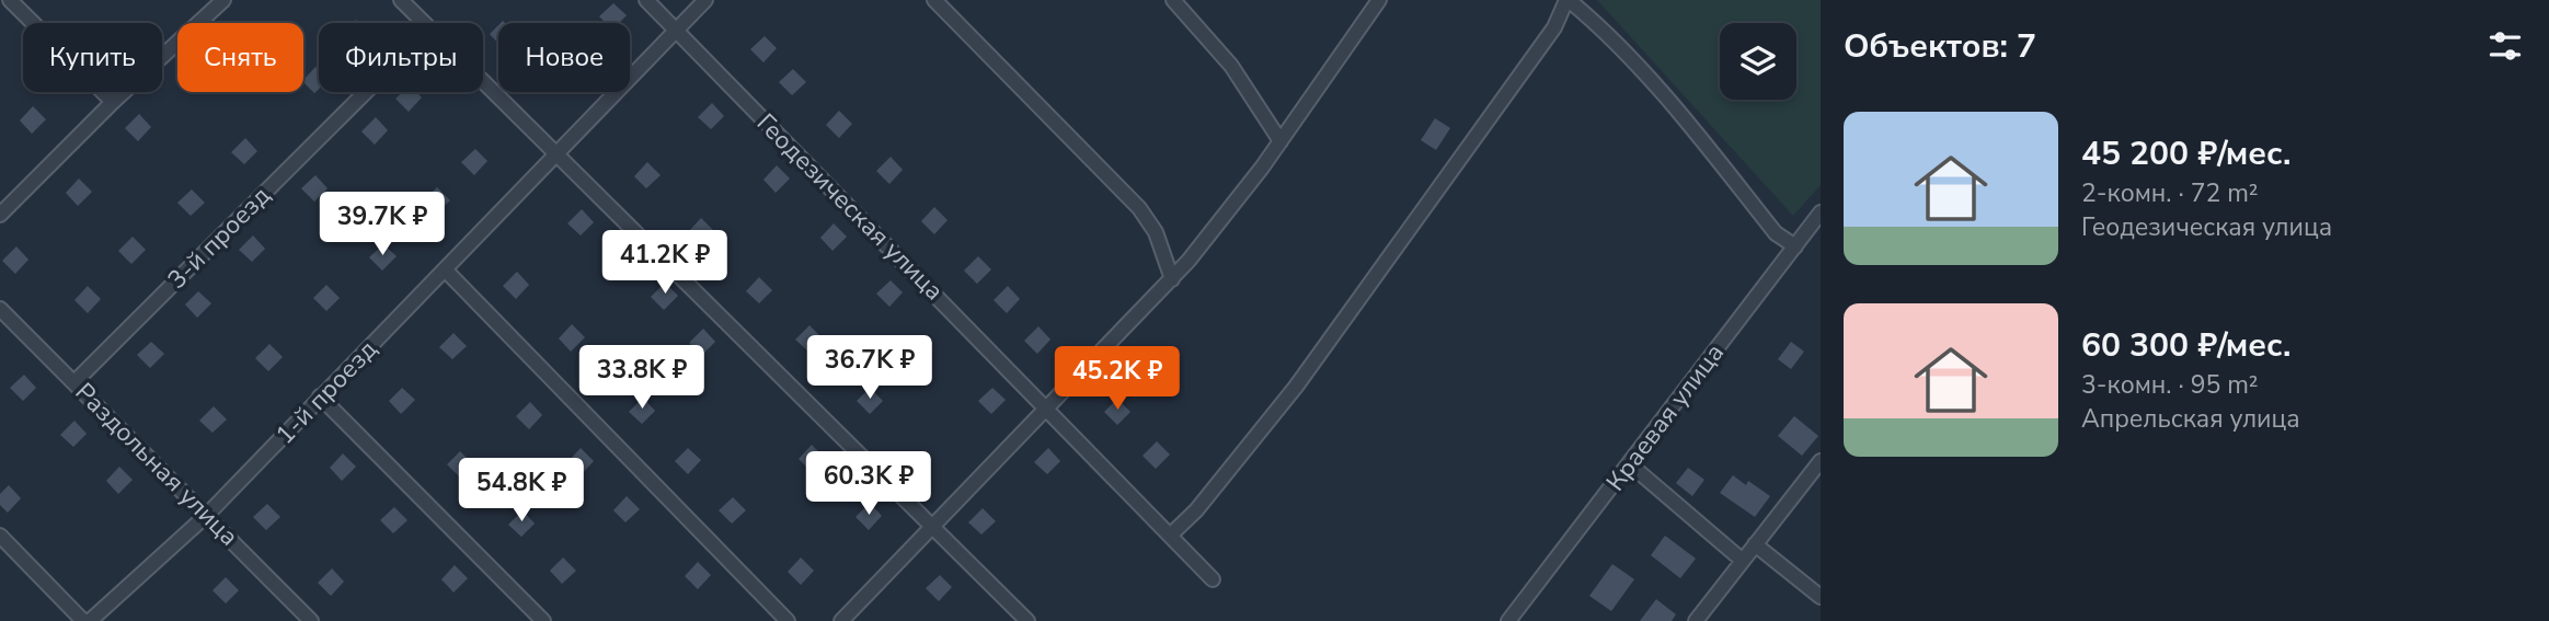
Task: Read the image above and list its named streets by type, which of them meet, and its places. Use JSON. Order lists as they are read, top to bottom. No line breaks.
{"streets":{"street":["Геодезическая улица","3-й проезд","1-й проезд","Краевая улица","Раздольная улица"]},"crossings":[["Геодезическая улица","1-й проезд"],["3-й проезд","Раздольная улица"],["1-й проезд","Раздольная улица"]],"page":{"heading":"Объектов: 7","chip":["Купить","Снять","Фильтры","Новое"],"list":[{"name":"45 200 ₽/мес.","note":"2-комн. · 72 m² · Геодезическая улица"},{"name":"60 300 ₽/мес.","note":"3-комн. · 95 m² · Апрельская улица"}],"price":["39.7K ₽","41.2K ₽","36.7K ₽","33.8K ₽","45.2K ₽","60.3K ₽","54.8K ₽"]}}
